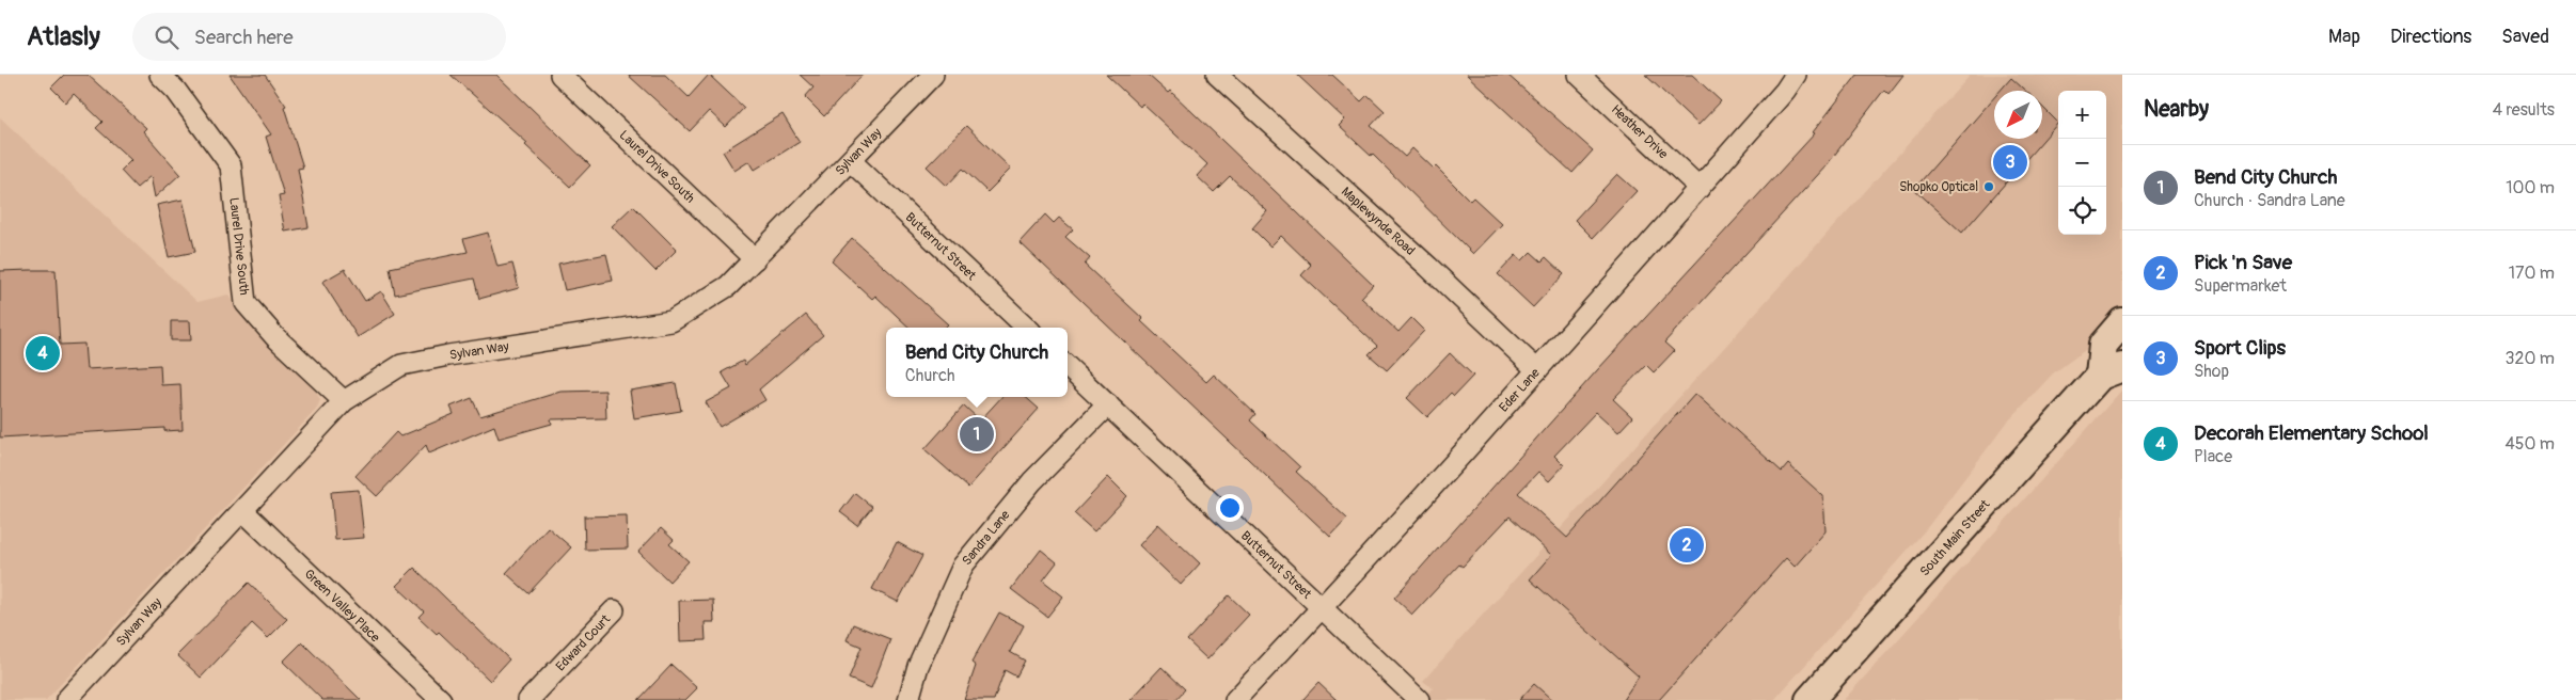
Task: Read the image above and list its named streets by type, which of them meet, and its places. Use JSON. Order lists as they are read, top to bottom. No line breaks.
{"streets":{"main road":["South Main Street"],"street":["Heather Drive","Sylvan Way","Laurel Drive South","Maplewynde Road","Butternut Street","Eder Lane","Sandra Lane","Green Valley Place","Edward Court"]},"crossings":[["Heather Drive","Eder Lane"],["Sylvan Way","Laurel Drive South"],["Sylvan Way","Butternut Street"],["Sylvan Way","Green Valley Place"],["Maplewynde Road","Eder Lane"],["Butternut Street","Eder Lane"],["Butternut Street","Sandra Lane"]],"places":["Shopko Optical"],"north":"bottom left","page":{"header":"Atlasly","search":"Search here","nav":["Map","Directions","Saved"],"heading":["Nearby","4 results"],"map_buttons":["+","−"],"pins":["3","4","1","2"],"list":[{"mark":"1","name":"Bend City Church","note":"Church · Sandra Lane","value":"100 m"},{"mark":"2","name":"Pick 'n Save","note":"Supermarket","value":"170 m"},{"mark":"3","name":"Sport Clips","note":"Shop","value":"320 m"},{"mark":"4","name":"Decorah Elementary School","note":"Place","value":"450 m"}],"popup":["Bend City Church","Church"]}}
